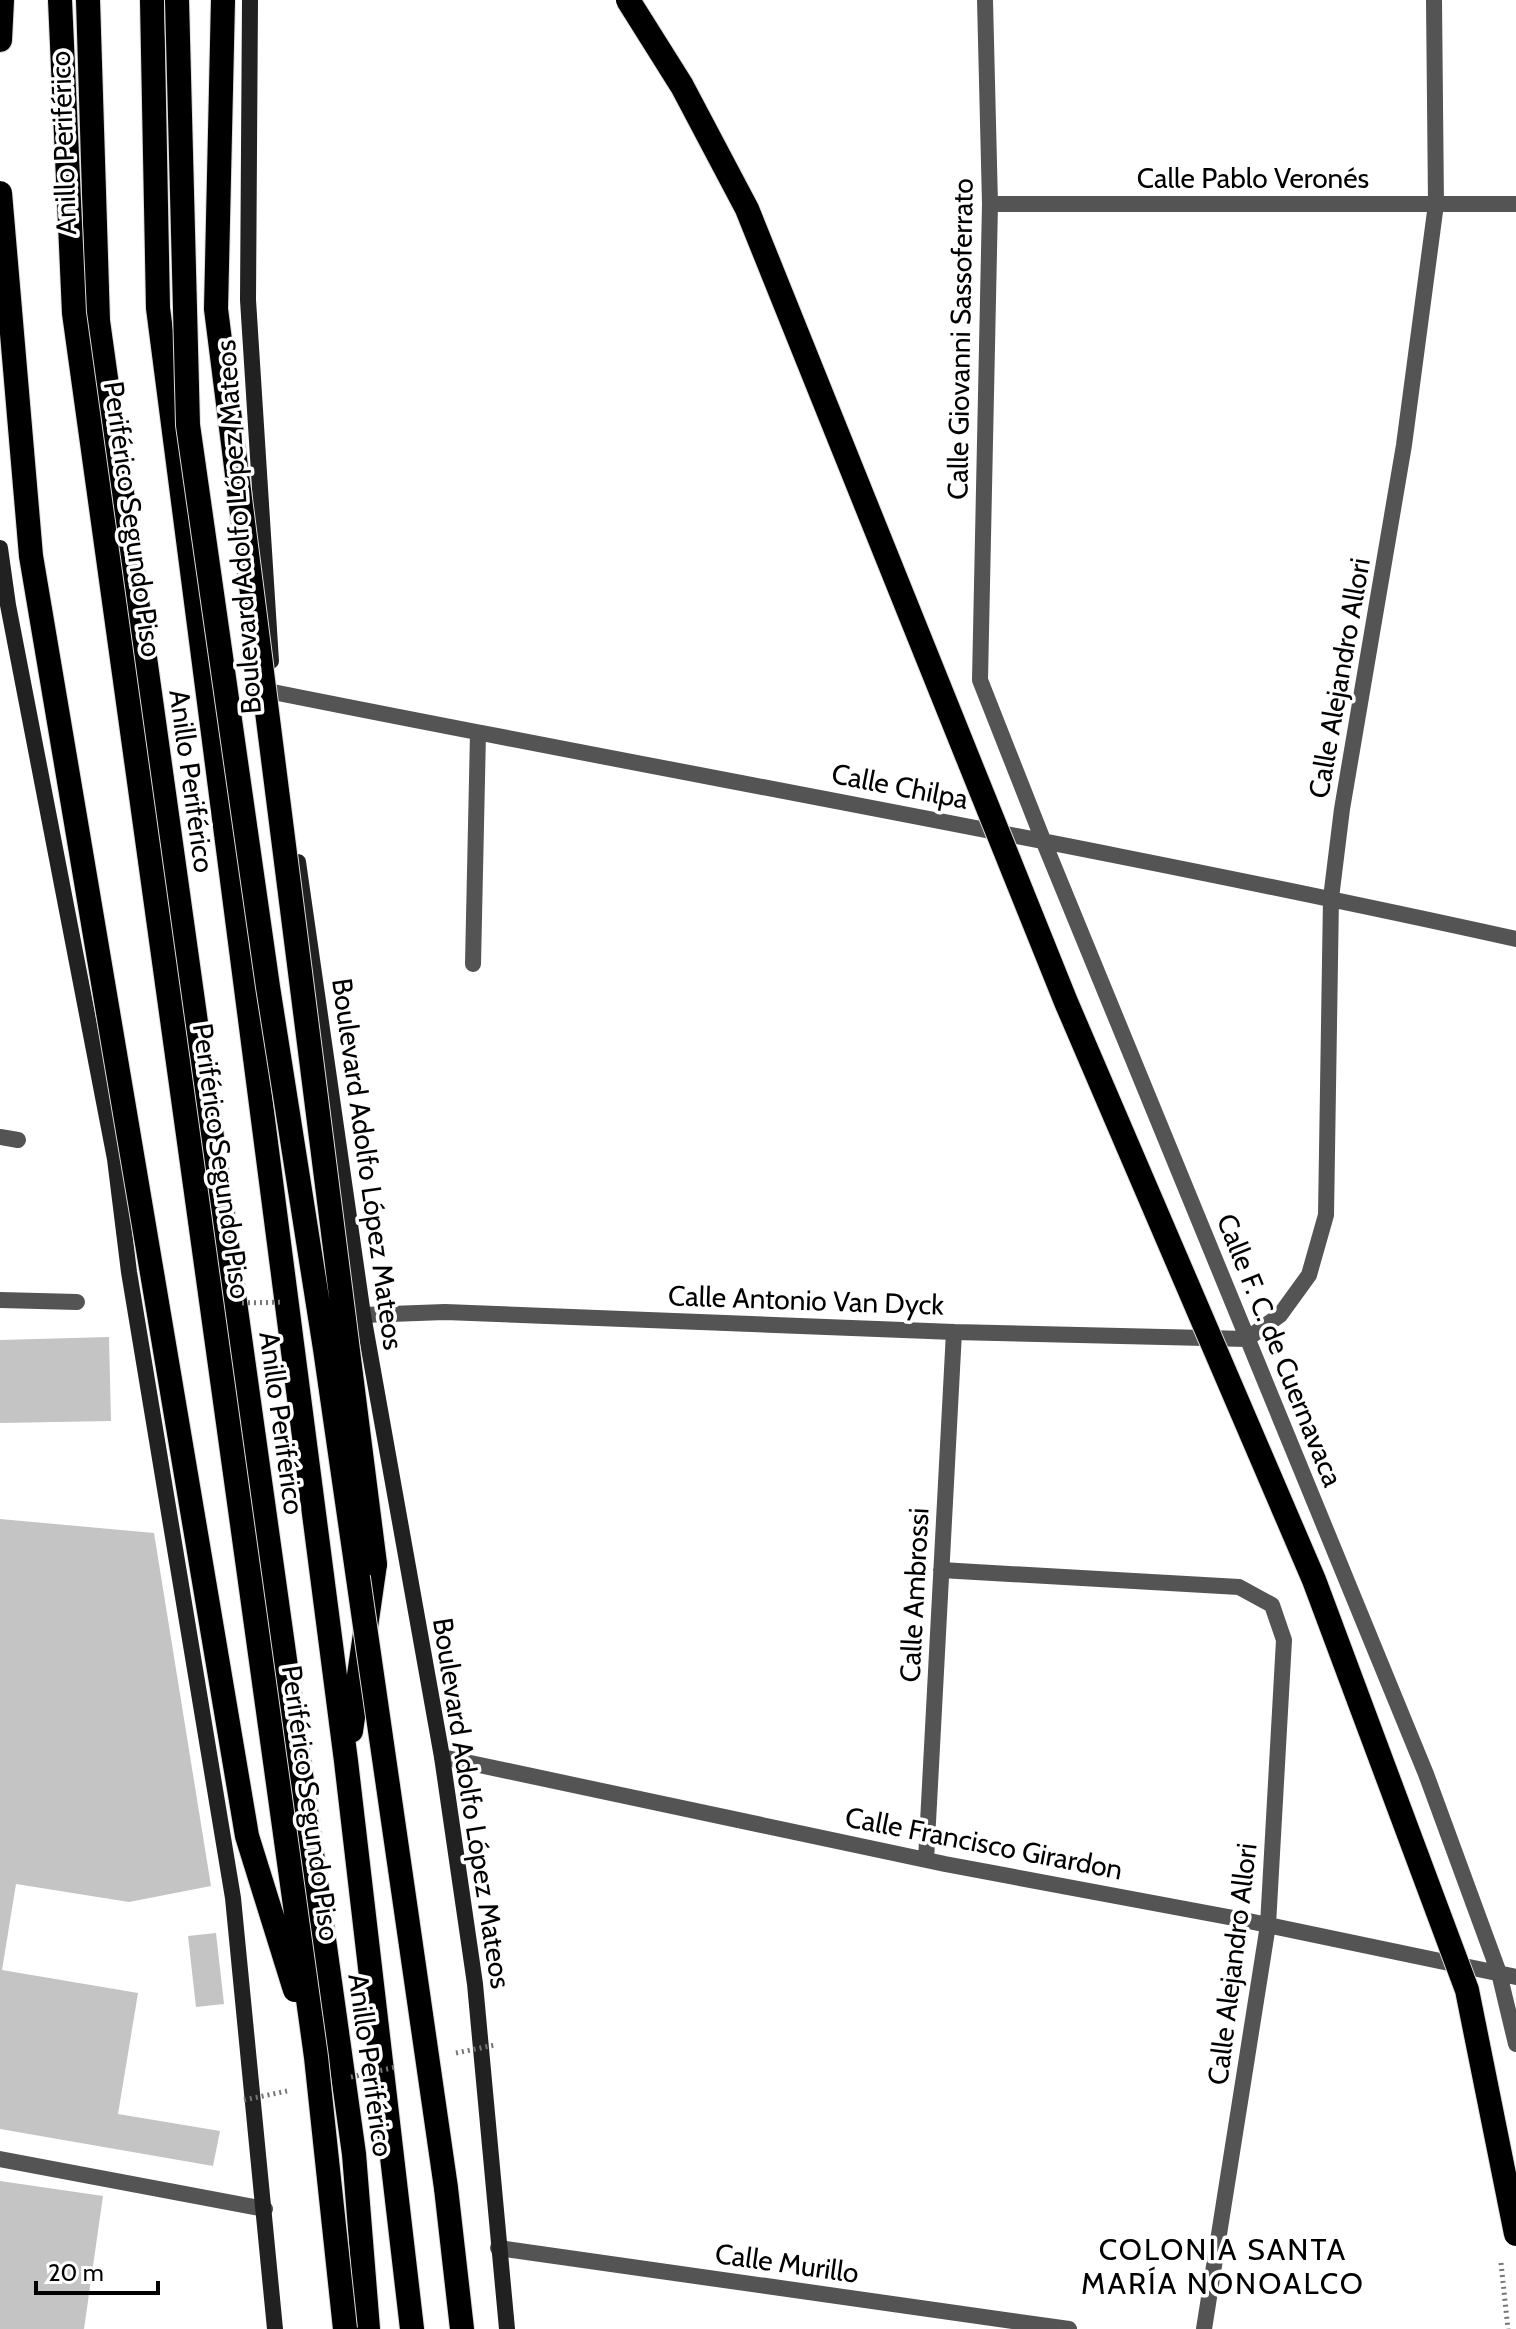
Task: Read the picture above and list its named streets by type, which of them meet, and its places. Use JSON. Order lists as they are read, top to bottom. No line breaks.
{"streets":{"highway":["Anillo Periférico","Periférico Segundo Piso"],"main road":["Boulevard Adolfo López Mateos"],"street":["Calle Pablo Veronés","Calle Giovanni Sassoferrato","Calle Alejandro Allori","Calle Chilpa","Calle Antonio Van Dyck","Calle F. C. de Cuernavaca","Calle Ambrossi","Calle Francisco Girardon","Calle Murillo"]},"crossings":[["Calle Pablo Veronés","Calle Giovanni Sassoferrato"],["Calle Pablo Veronés","Calle Alejandro Allori"],["Calle Giovanni Sassoferrato","Calle F. C. de Cuernavaca"],["Boulevard Adolfo López Mateos","Calle Chilpa"],["Boulevard Adolfo López Mateos","Calle Antonio Van Dyck"],["Boulevard Adolfo López Mateos","Calle Francisco Girardon"],["Boulevard Adolfo López Mateos","Calle Murillo"],["Calle Alejandro Allori","Calle Chilpa"],["Calle Alejandro Allori","Calle Antonio Van Dyck"],["Calle Alejandro Allori","Calle F. C. de Cuernavaca"],["Calle Alejandro Allori","Calle Ambrossi"],["Calle Alejandro Allori","Calle Francisco Girardon"],["Calle Chilpa","Calle F. C. de Cuernavaca"],["Calle Antonio Van Dyck","Calle F. C. de Cuernavaca"],["Calle Antonio Van Dyck","Calle Ambrossi"],["Calle F. C. de Cuernavaca","Calle Francisco Girardon"],["Calle Ambrossi","Calle Francisco Girardon"]],"districts":["COLONIA SANTA MARÍA NONOALCO"],"scale_bar":"20 m"}
